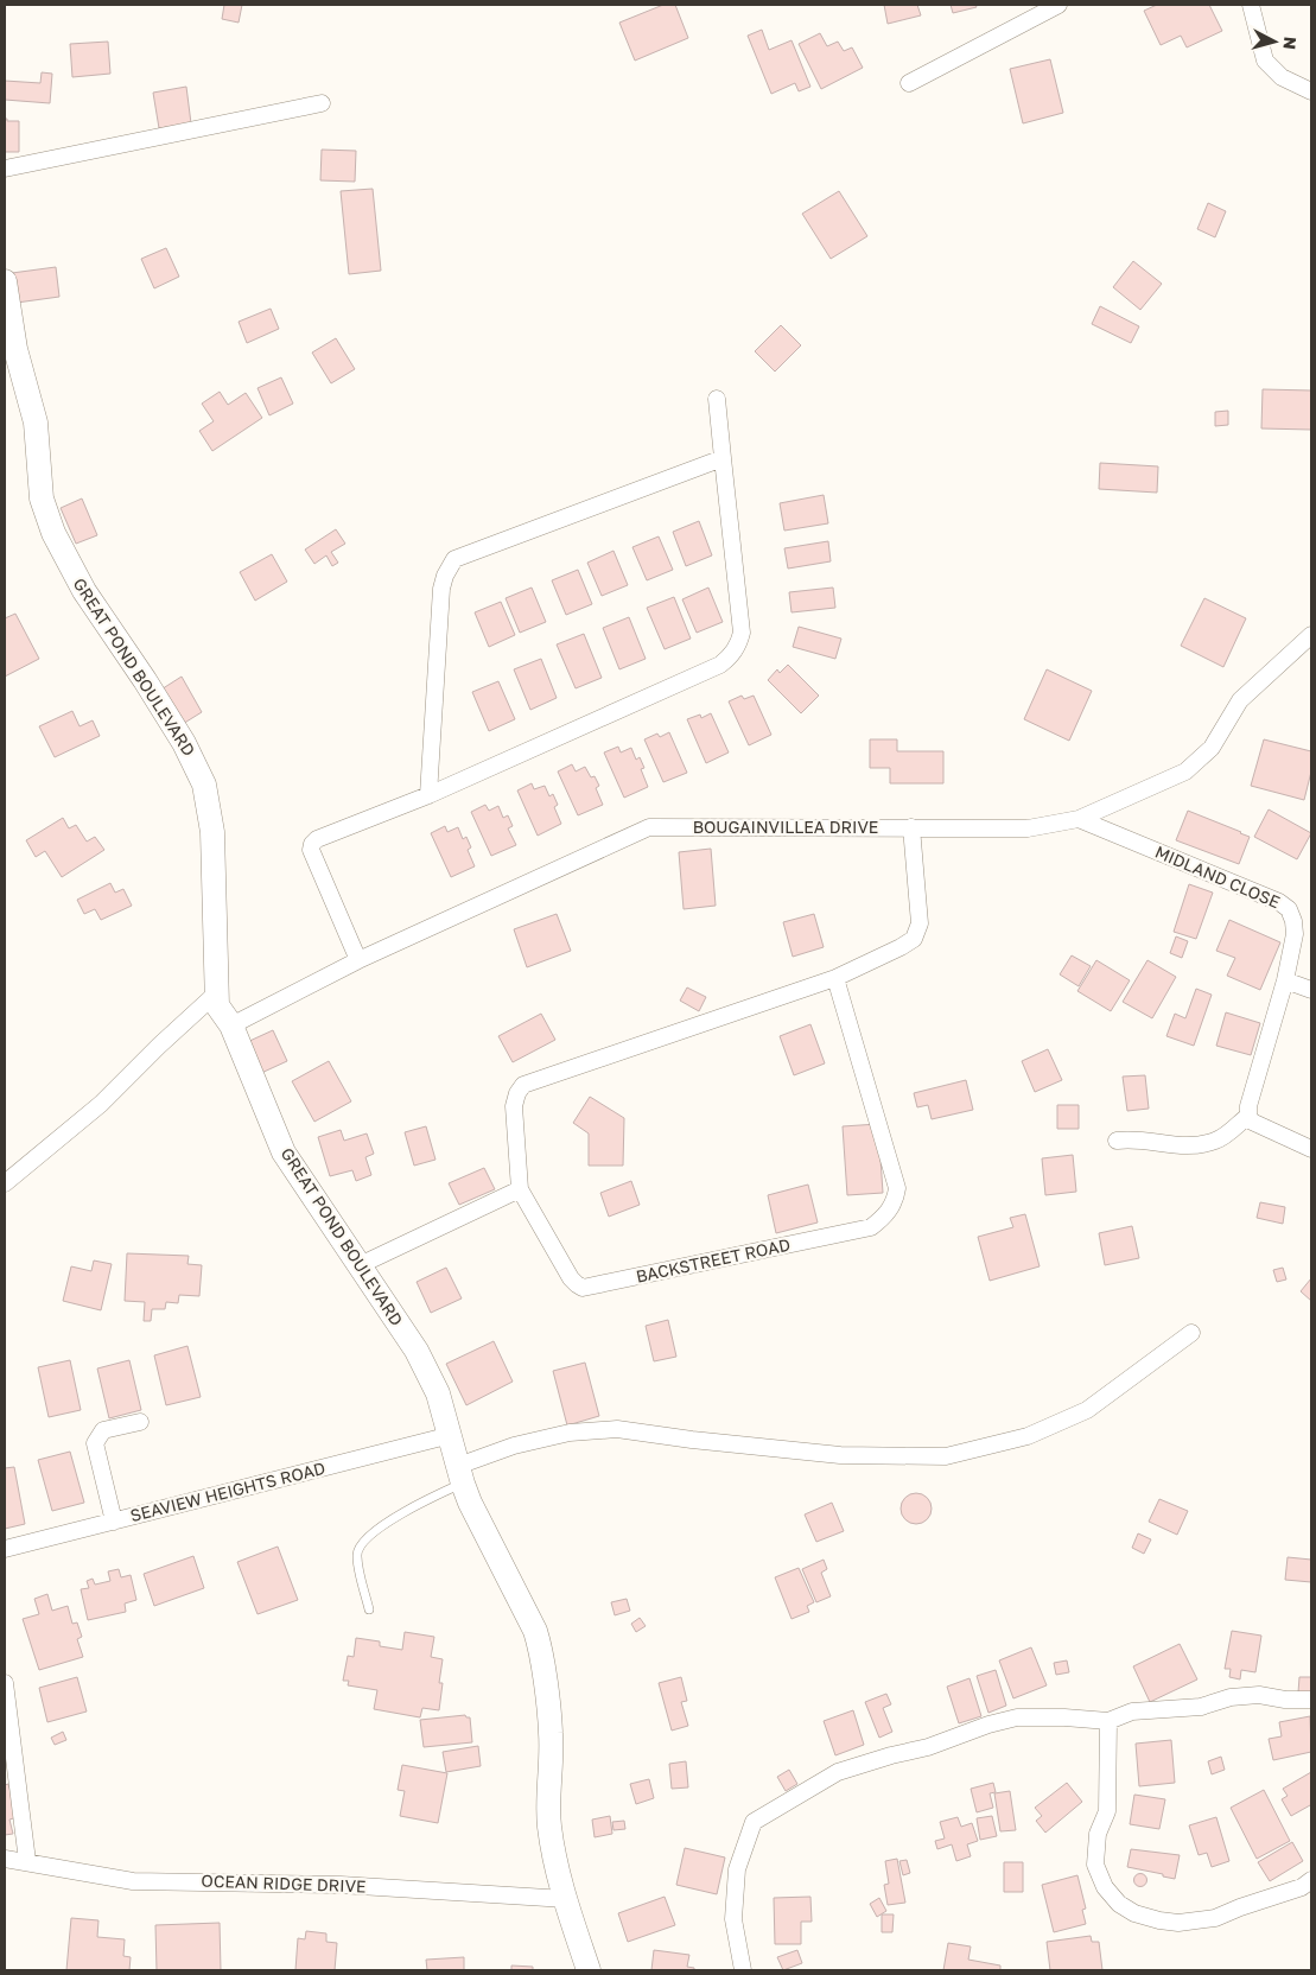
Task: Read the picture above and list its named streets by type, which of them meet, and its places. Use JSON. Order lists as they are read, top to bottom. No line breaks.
{"streets":{"street":["GREAT POND BOULEVARD","BOUGAINVILLEA DRIVE","MIDLAND CLOSE","BACKSTREET ROAD","SEAVIEW HEIGHTS ROAD","OCEAN RIDGE DRIVE"]},"crossings":[["GREAT POND BOULEVARD","BOUGAINVILLEA DRIVE"],["GREAT POND BOULEVARD","SEAVIEW HEIGHTS ROAD"],["GREAT POND BOULEVARD","OCEAN RIDGE DRIVE"],["BOUGAINVILLEA DRIVE","MIDLAND CLOSE"]],"north":"right"}
